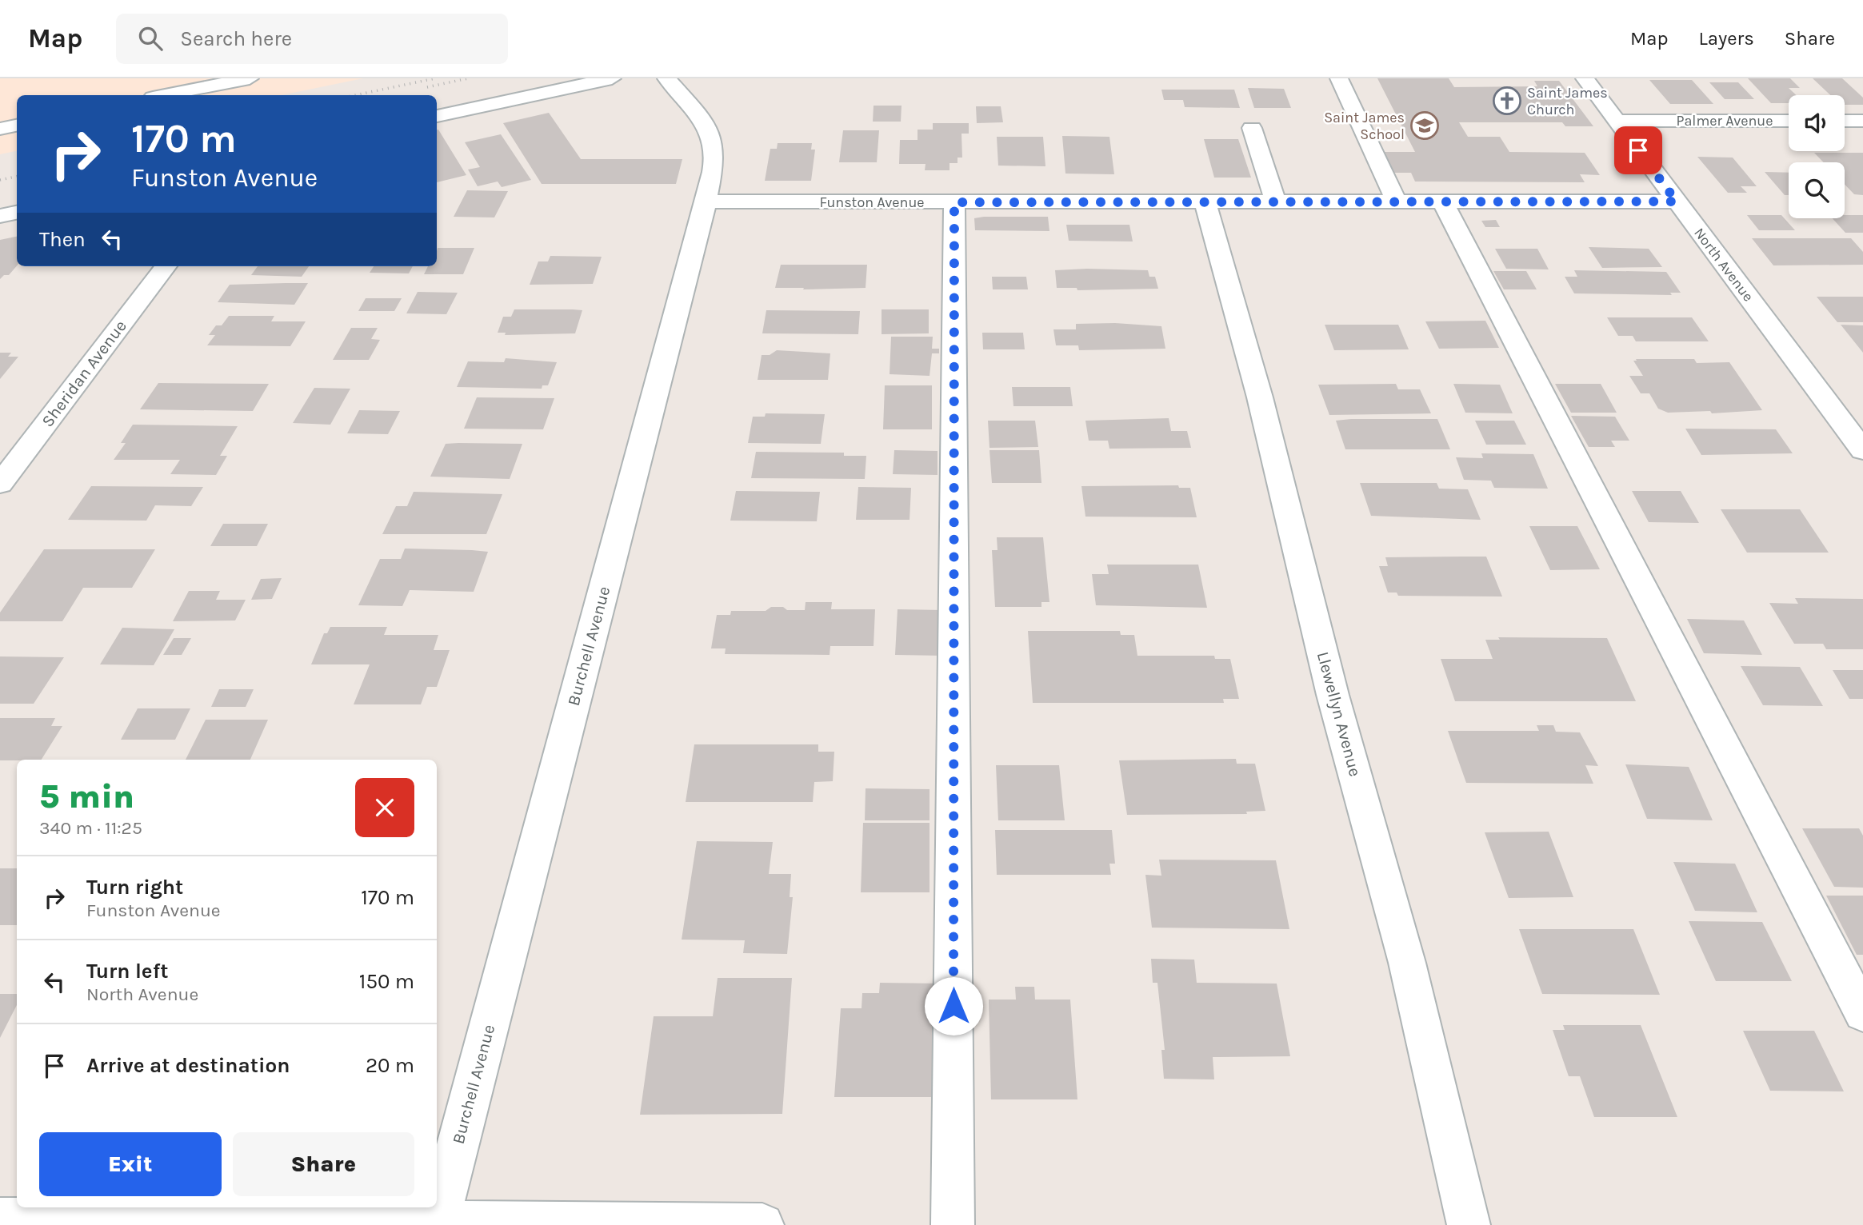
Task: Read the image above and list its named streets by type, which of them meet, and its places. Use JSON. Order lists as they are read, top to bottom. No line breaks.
{"streets":{"street":["Palmer Avenue","Funston Avenue","North Avenue","Sheridan Avenue","Burchell Avenue","Llewellyn Avenue"]},"crossings":[["Palmer Avenue","North Avenue"],["Funston Avenue","North Avenue"],["Funston Avenue","Burchell Avenue"],["Funston Avenue","Llewellyn Avenue"]],"places":{"church":["Saint James Church"],"school or university":["Saint James School"]},"page":{"header":"Map","search":"Search here","nav":["Map","Layers","Share"],"turn":["170 m","Funston Avenue"],"then":"Then","heading":["5 min","340 m · 11:25"],"list":[{"name":"Turn right","note":"Funston Avenue","value":"170 m"},{"name":"Turn left","note":"North Avenue","value":"150 m"},{"name":"Arrive at destination","value":"20 m"}],"buttons":["Exit","Share"]}}
